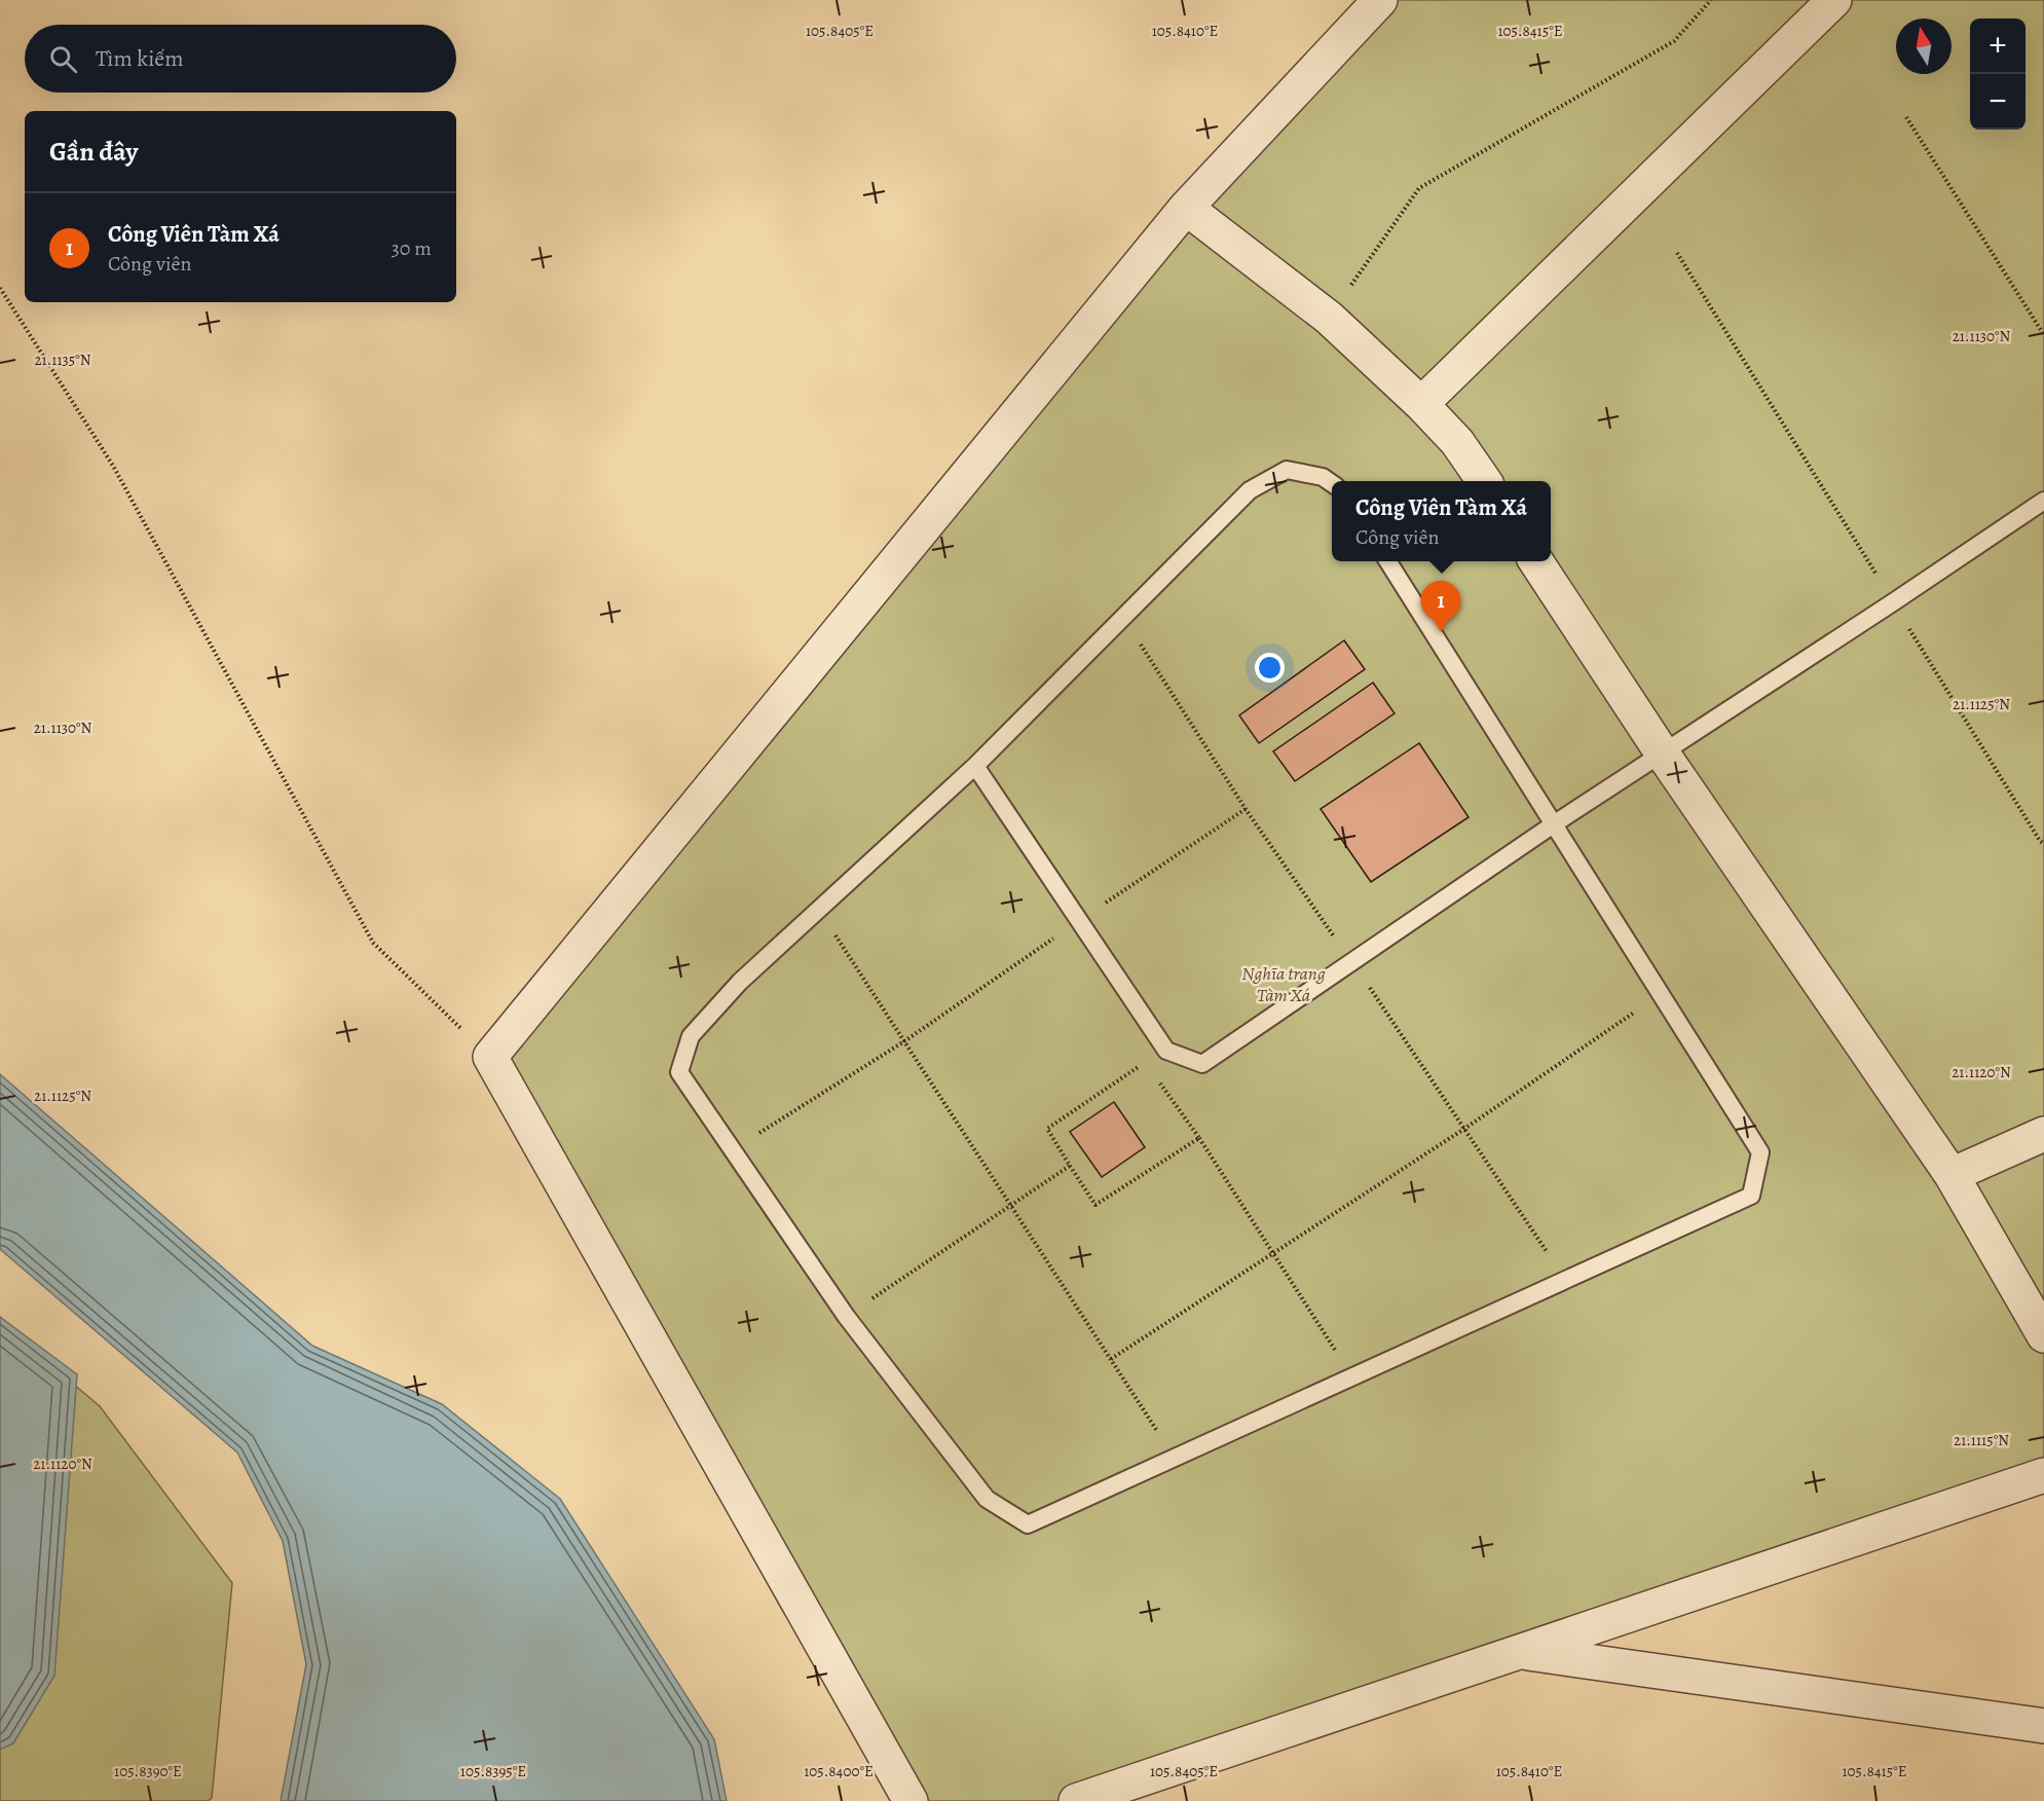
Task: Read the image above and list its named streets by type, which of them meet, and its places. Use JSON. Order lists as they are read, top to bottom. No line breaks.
{"parks":["Nghĩa trang Tàm Xá"],"north":"top","page":{"map_buttons":["+","−"],"search":"Tìm kiếm","heading":"Gần đây","list":[{"mark":"1","name":"Công Viên Tàm Xá","note":"Công viên","value":"30 m"}],"popup":["Công Viên Tàm Xá","Công viên"],"pins":"1"},"coordinates":["105.8405°E","105.8410°E","105.8415°E","21.1130°N","21.1135°N","21.1125°N","21.1120°N","21.1115°N","105.8390°E","105.8395°E","105.8400°E"]}
